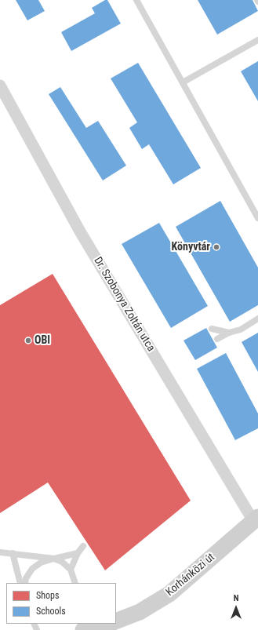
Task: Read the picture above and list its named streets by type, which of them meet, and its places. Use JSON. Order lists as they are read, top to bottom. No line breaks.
{"streets":{"street":["Dr. Szobonya Zoltán utca","Korhánközi út"]},"crossings":[["Dr. Szobonya Zoltán utca","Korhánközi út"]],"places":["Könyvtár","OBI"],"legend":["Shops","Schools"],"north":"top"}
